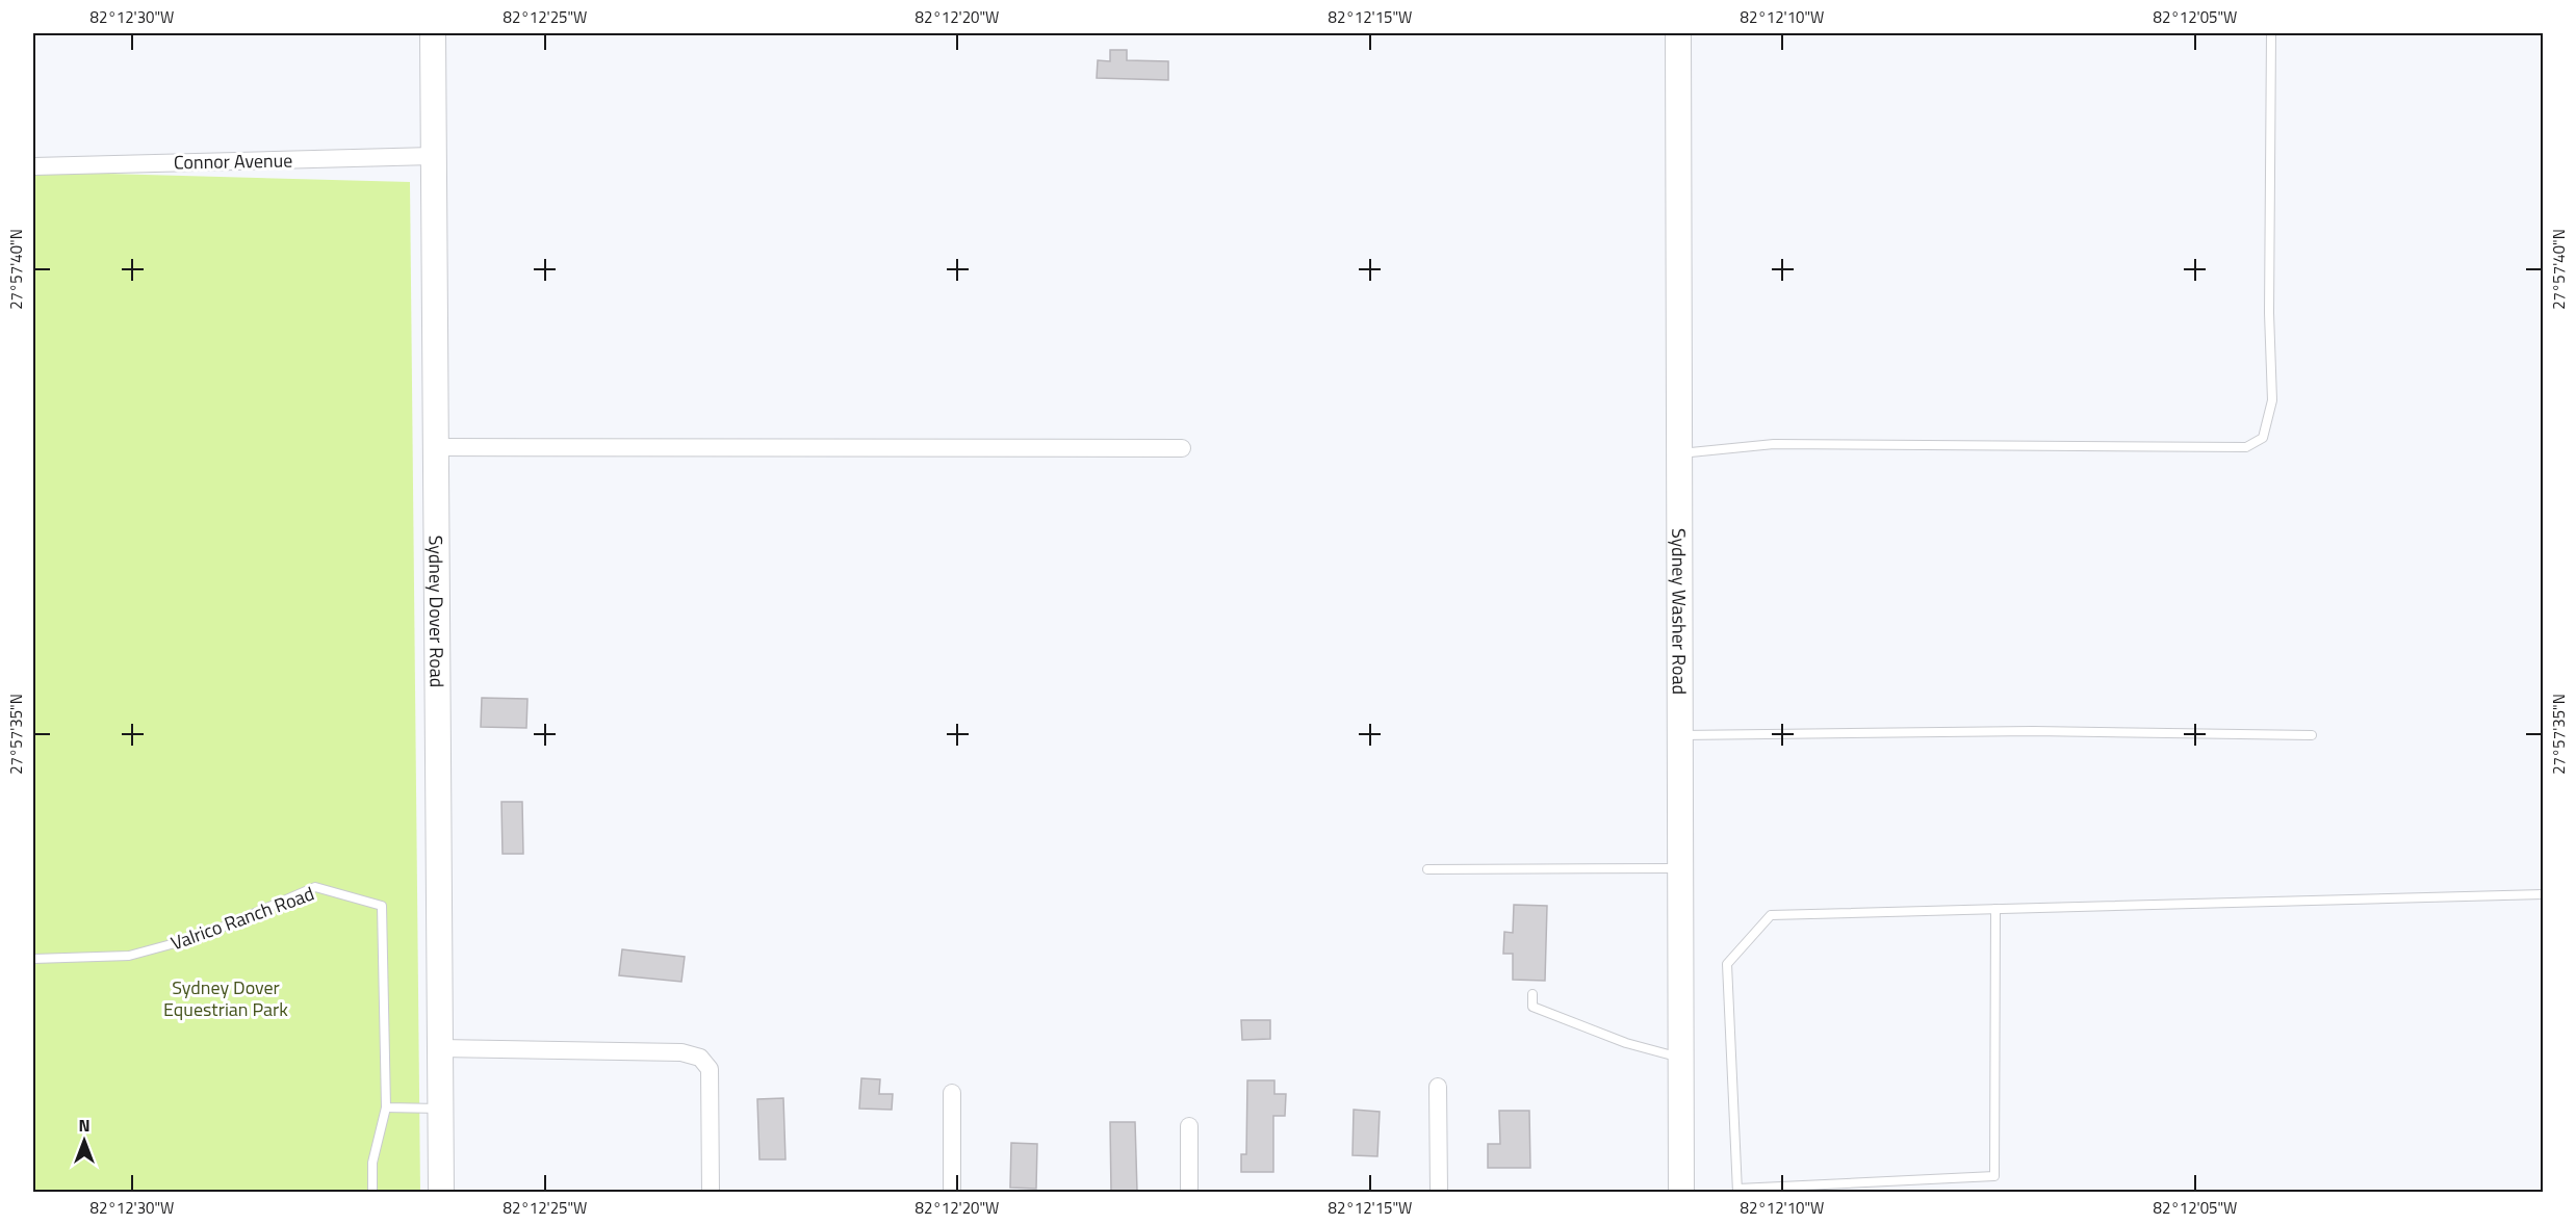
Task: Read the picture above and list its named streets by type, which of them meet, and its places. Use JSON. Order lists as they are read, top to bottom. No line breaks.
{"streets":{"street":["Connor Avenue","Sydney Dover Road","Sydney Washer Road"],"lane":["Valrico Ranch Road"]},"crossings":[["Connor Avenue","Sydney Dover Road"]],"parks":["Sydney Dover Equestrian Park"],"north":"top","coordinates":["82°12'30\"W","82°12'25\"W","82°12'20\"W","82°12'15\"W","82°12'10\"W","82°12'05\"W","27°57'40\"N","27°57'35\"N"]}
